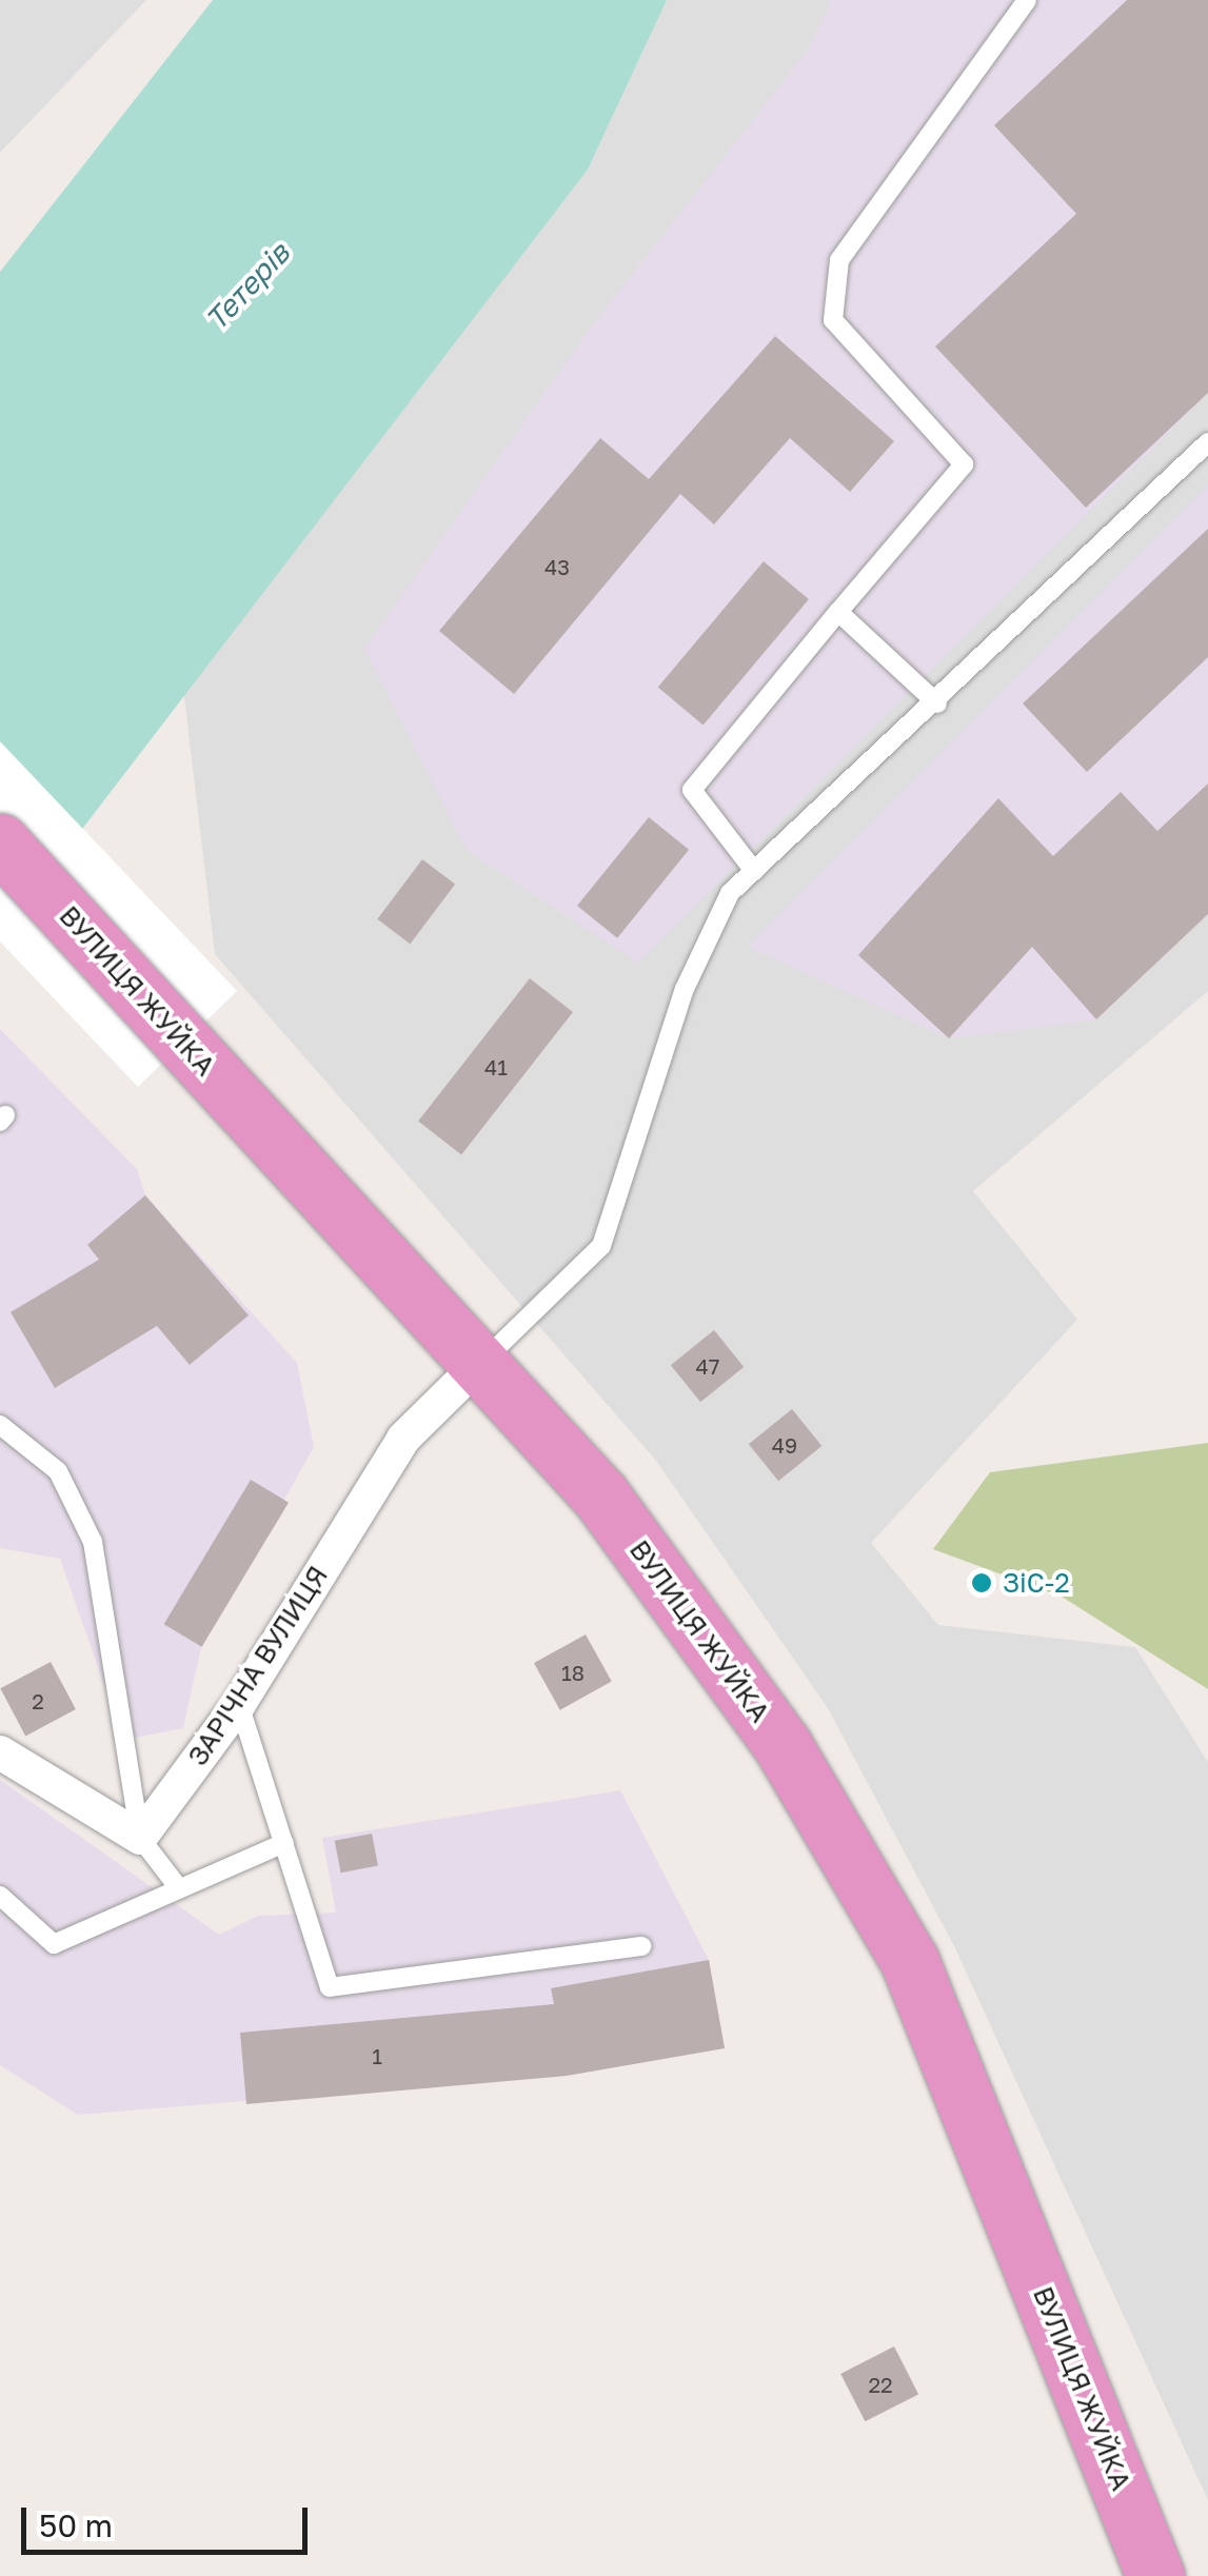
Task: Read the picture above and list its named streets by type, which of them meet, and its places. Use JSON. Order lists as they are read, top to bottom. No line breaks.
{"streets":{"highway":["ВУЛИЦЯ ЖУЙКА"],"street":["ЗАРІЧНА ВУЛИЦЯ"]},"crossings":[["ВУЛИЦЯ ЖУЙКА","ЗАРІЧНА ВУЛИЦЯ"]],"water":["Тетерів"],"places":["ЗіС-2"],"house_numbers":["43","41","47","49","18","2","1","22"],"scale_bar":"50 m"}
